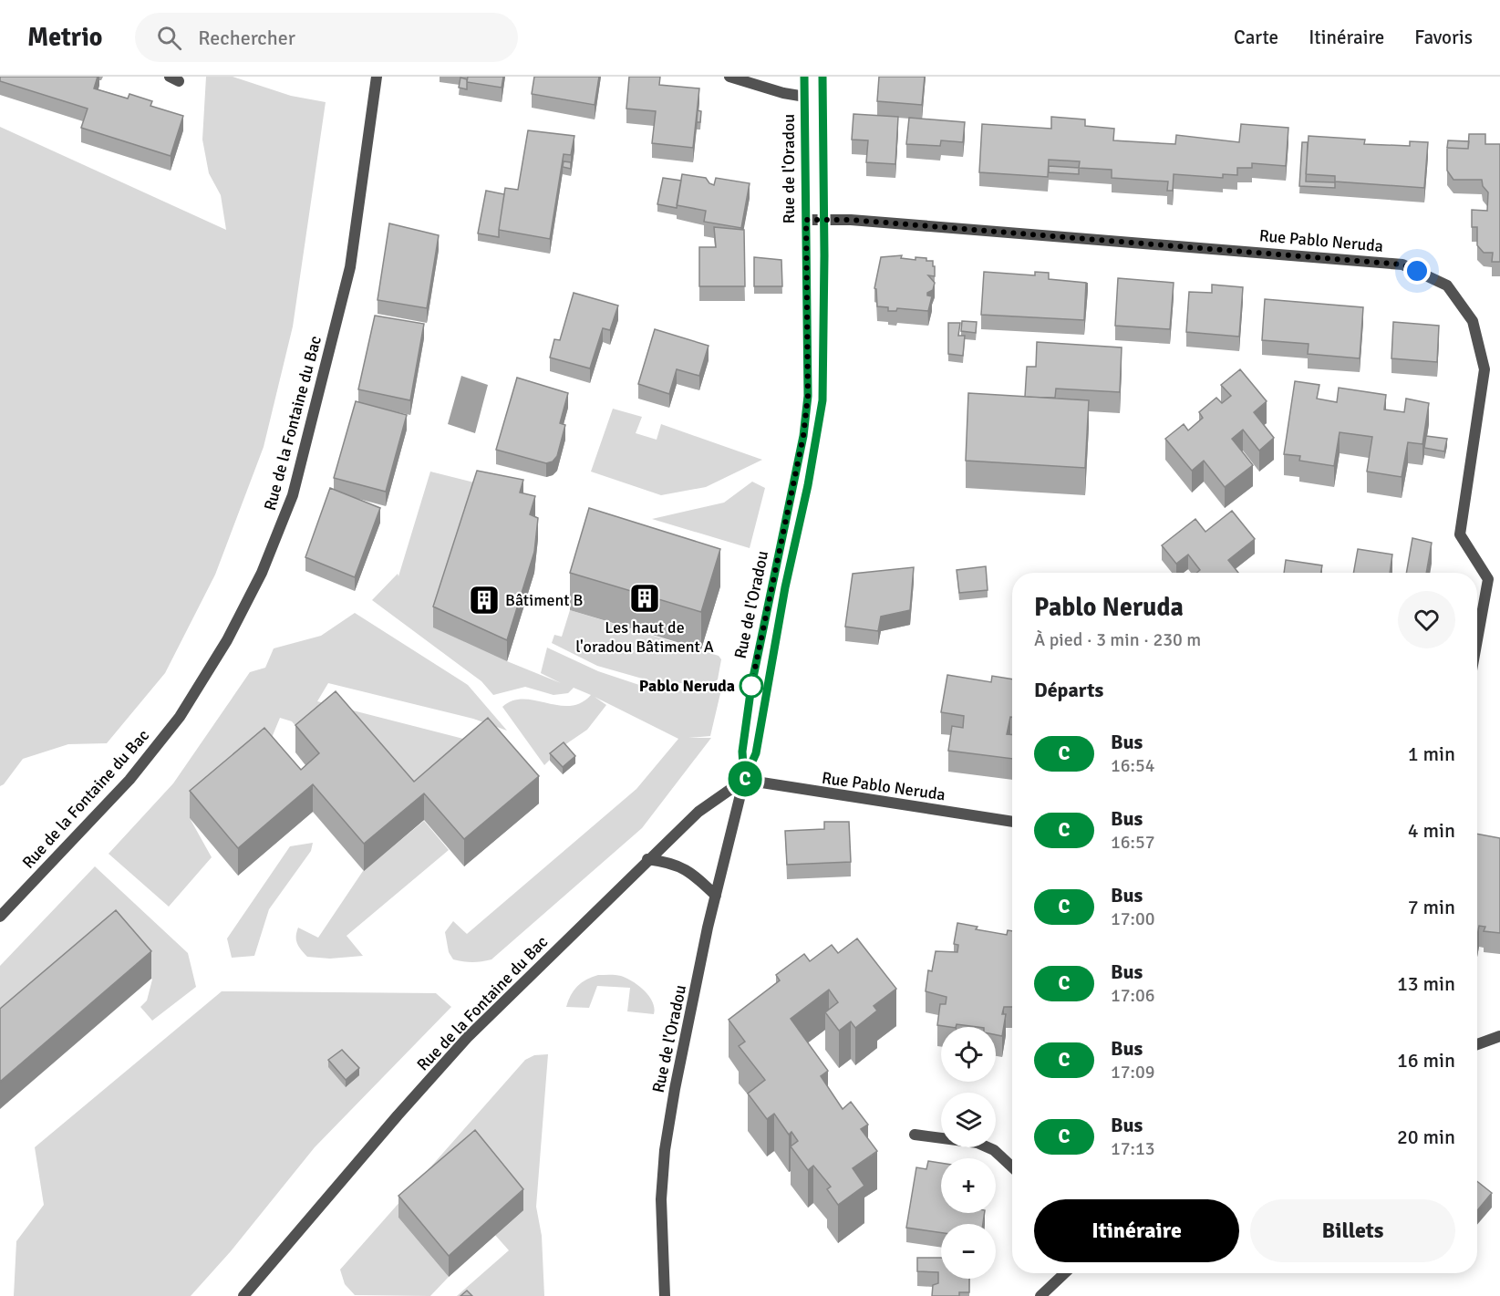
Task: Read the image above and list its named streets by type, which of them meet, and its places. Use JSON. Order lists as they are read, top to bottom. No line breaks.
{"streets":{"street":["Rue de l'Oradou","Rue Pablo Neruda","Rue de la Fontaine du Bac"]},"crossings":[["Rue de l'Oradou","Rue Pablo Neruda"],["Rue de l'Oradou","Rue de la Fontaine du Bac"],["Rue Pablo Neruda","Rue de la Fontaine du Bac"]],"places":{"building":["Les haut de l'oradou Bâtiment A","Bâtiment B"],"other":["Pablo Neruda"]},"lines":["bus line C"],"page":{"header":"Metrio","search":"Rechercher","nav":["Carte","Itinéraire","Favoris"],"on_map":"C","heading":[["Pablo Neruda","À pied · 3 min · 230 m"],"Départs"],"list":[{"mark":"C","name":"Bus","note":"16:54","value":"1 min"},{"mark":"C","name":"Bus","note":"16:57","value":"4 min"},{"mark":"C","name":"Bus","note":"17:00","value":"7 min"},{"mark":"C","name":"Bus","note":"17:06","value":"13 min"},{"mark":"C","name":"Bus","note":"17:09","value":"16 min"},{"mark":"C","name":"Bus","note":"17:13","value":"20 min"}],"map_buttons":["+","−"],"buttons":["Itinéraire","Billets"]}}
